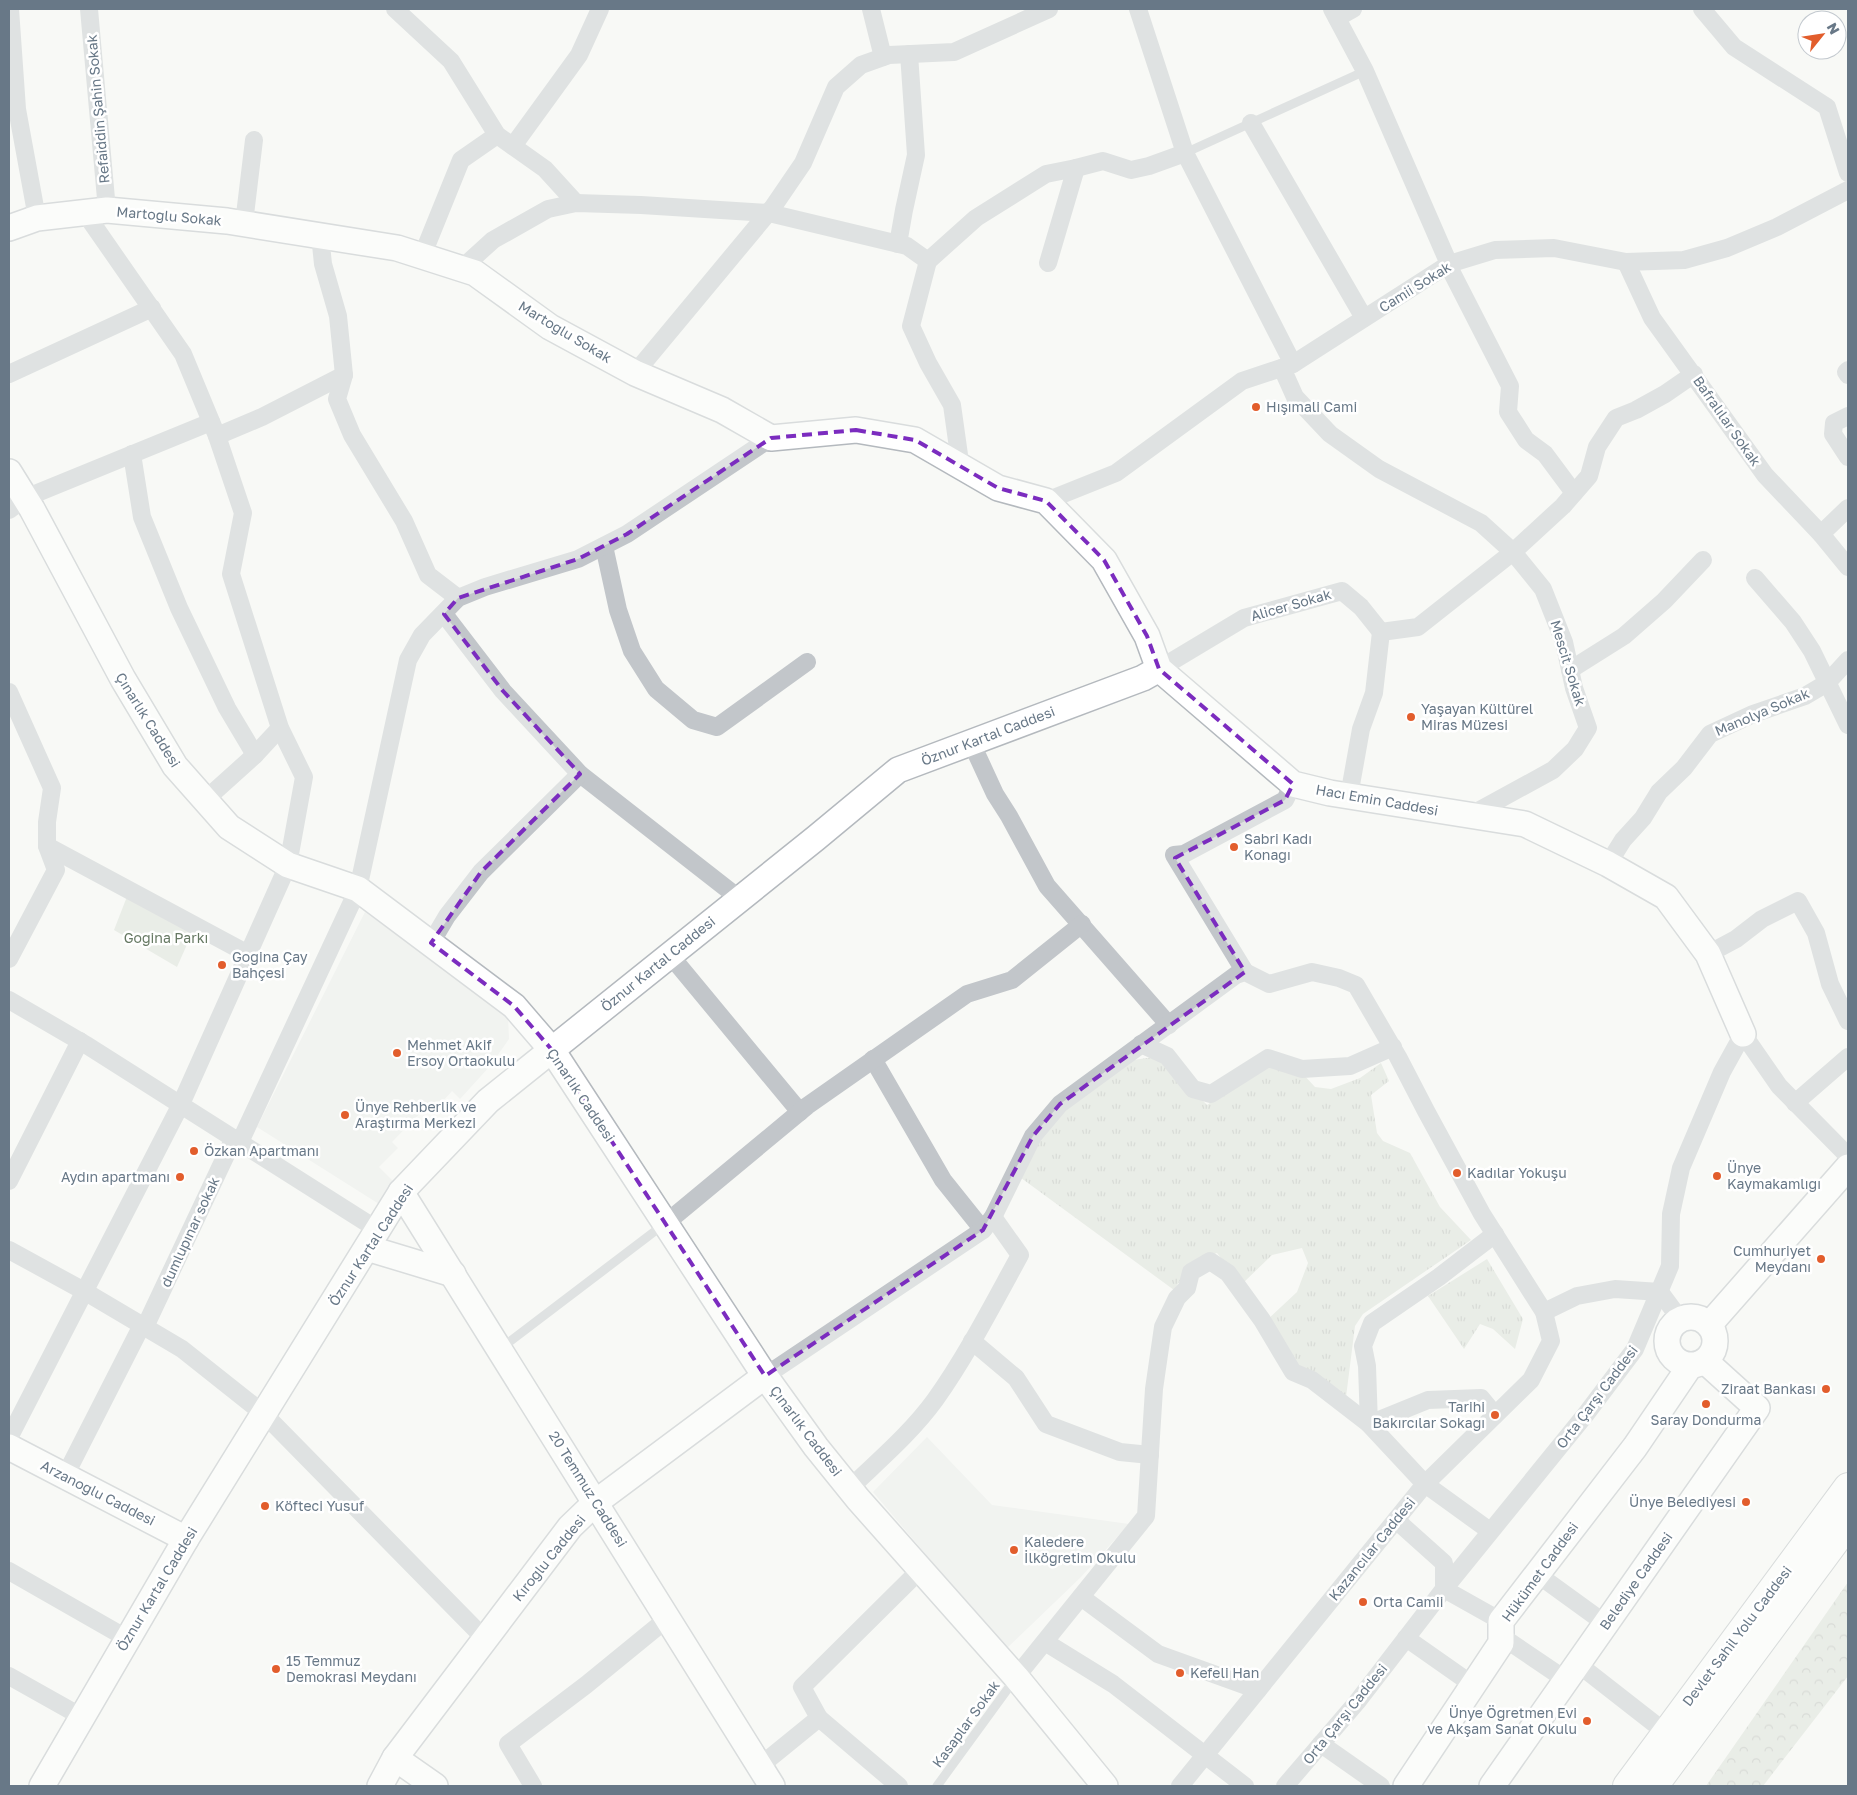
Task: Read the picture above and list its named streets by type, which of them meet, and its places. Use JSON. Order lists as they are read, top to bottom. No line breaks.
{"streets":{"main road":["Devlet Sahil Yolu Caddesi"],"street":["Refaiddin Şahin Sokak","Martoğlu Sokak","Camii Sokak","Bafralılar Sokak","Alicer Sokak","Mescit Sokak","Manolya Sokak","Çınarlık Caddesi","Öznur Kartal Caddesi","Hacı Emin Caddesi","dumlupınar sokak","Orta Çarşı Caddesi","20 Temmuz Caddesi","Arzanoğlu Caddesi","Kazancılar Caddesi","Kıroğlu Caddesi","Hükümet Caddesi","Belediye Caddesi"],"lane":["Kasaplar Sokak"]},"crossings":[["Refaiddin Şahin Sokak","Martoğlu Sokak"],["Camii Sokak","Bafralılar Sokak"],["Camii Sokak","Mescit Sokak"],["Camii Sokak","Hacı Emin Caddesi"],["Alicer Sokak","Öznur Kartal Caddesi"],["Alicer Sokak","Hacı Emin Caddesi"],["Mescit Sokak","Hacı Emin Caddesi"],["Manolya Sokak","Hacı Emin Caddesi"],["Çınarlık Caddesi","Öznur Kartal Caddesi"],["Çınarlık Caddesi","dumlupınar sokak"],["Çınarlık Caddesi","Kıroğlu Caddesi"],["Çınarlık Caddesi","Kasaplar Sokak"],["Öznur Kartal Caddesi","Hacı Emin Caddesi"],["Öznur Kartal Caddesi","20 Temmuz Caddesi"],["Öznur Kartal Caddesi","Arzanoğlu Caddesi"],["Hacı Emin Caddesi","Orta Çarşı Caddesi"],["dumlupınar sokak","Arzanoğlu Caddesi"],["20 Temmuz Caddesi","Kıroğlu Caddesi"],["Hükümet Caddesi","Belediye Caddesi"]],"parks":["Gogina Parkı"],"places":["Hışımali Cami","Yaşayan Kültürel Miras Müzesi","Sabri Kadı Konağı","Gogina Çay Bahçesi","Mehmet Akif Ersoy Ortaokulu","Ünye Rehberlik ve Araştırma Merkezi","Özkan Apartmanı","Kadılar Yokuşu","Ünye Kaymakamlığı","Aydın apartmanı","Cumhuriyet Meydanı","Ziraat Bankası","Saray Dondurma","Tarihi Bakırcılar Sokağı","Ünye Belediyesi","Köfteci Yusuf","Kaledere İlköğretim Okulu","Orta Camii","15 Temmuz Demokrasi Meydanı","Kefeli Han","Ünye Öğretmen Evi ve Akşam Sanat Okulu"],"north":"top right"}
